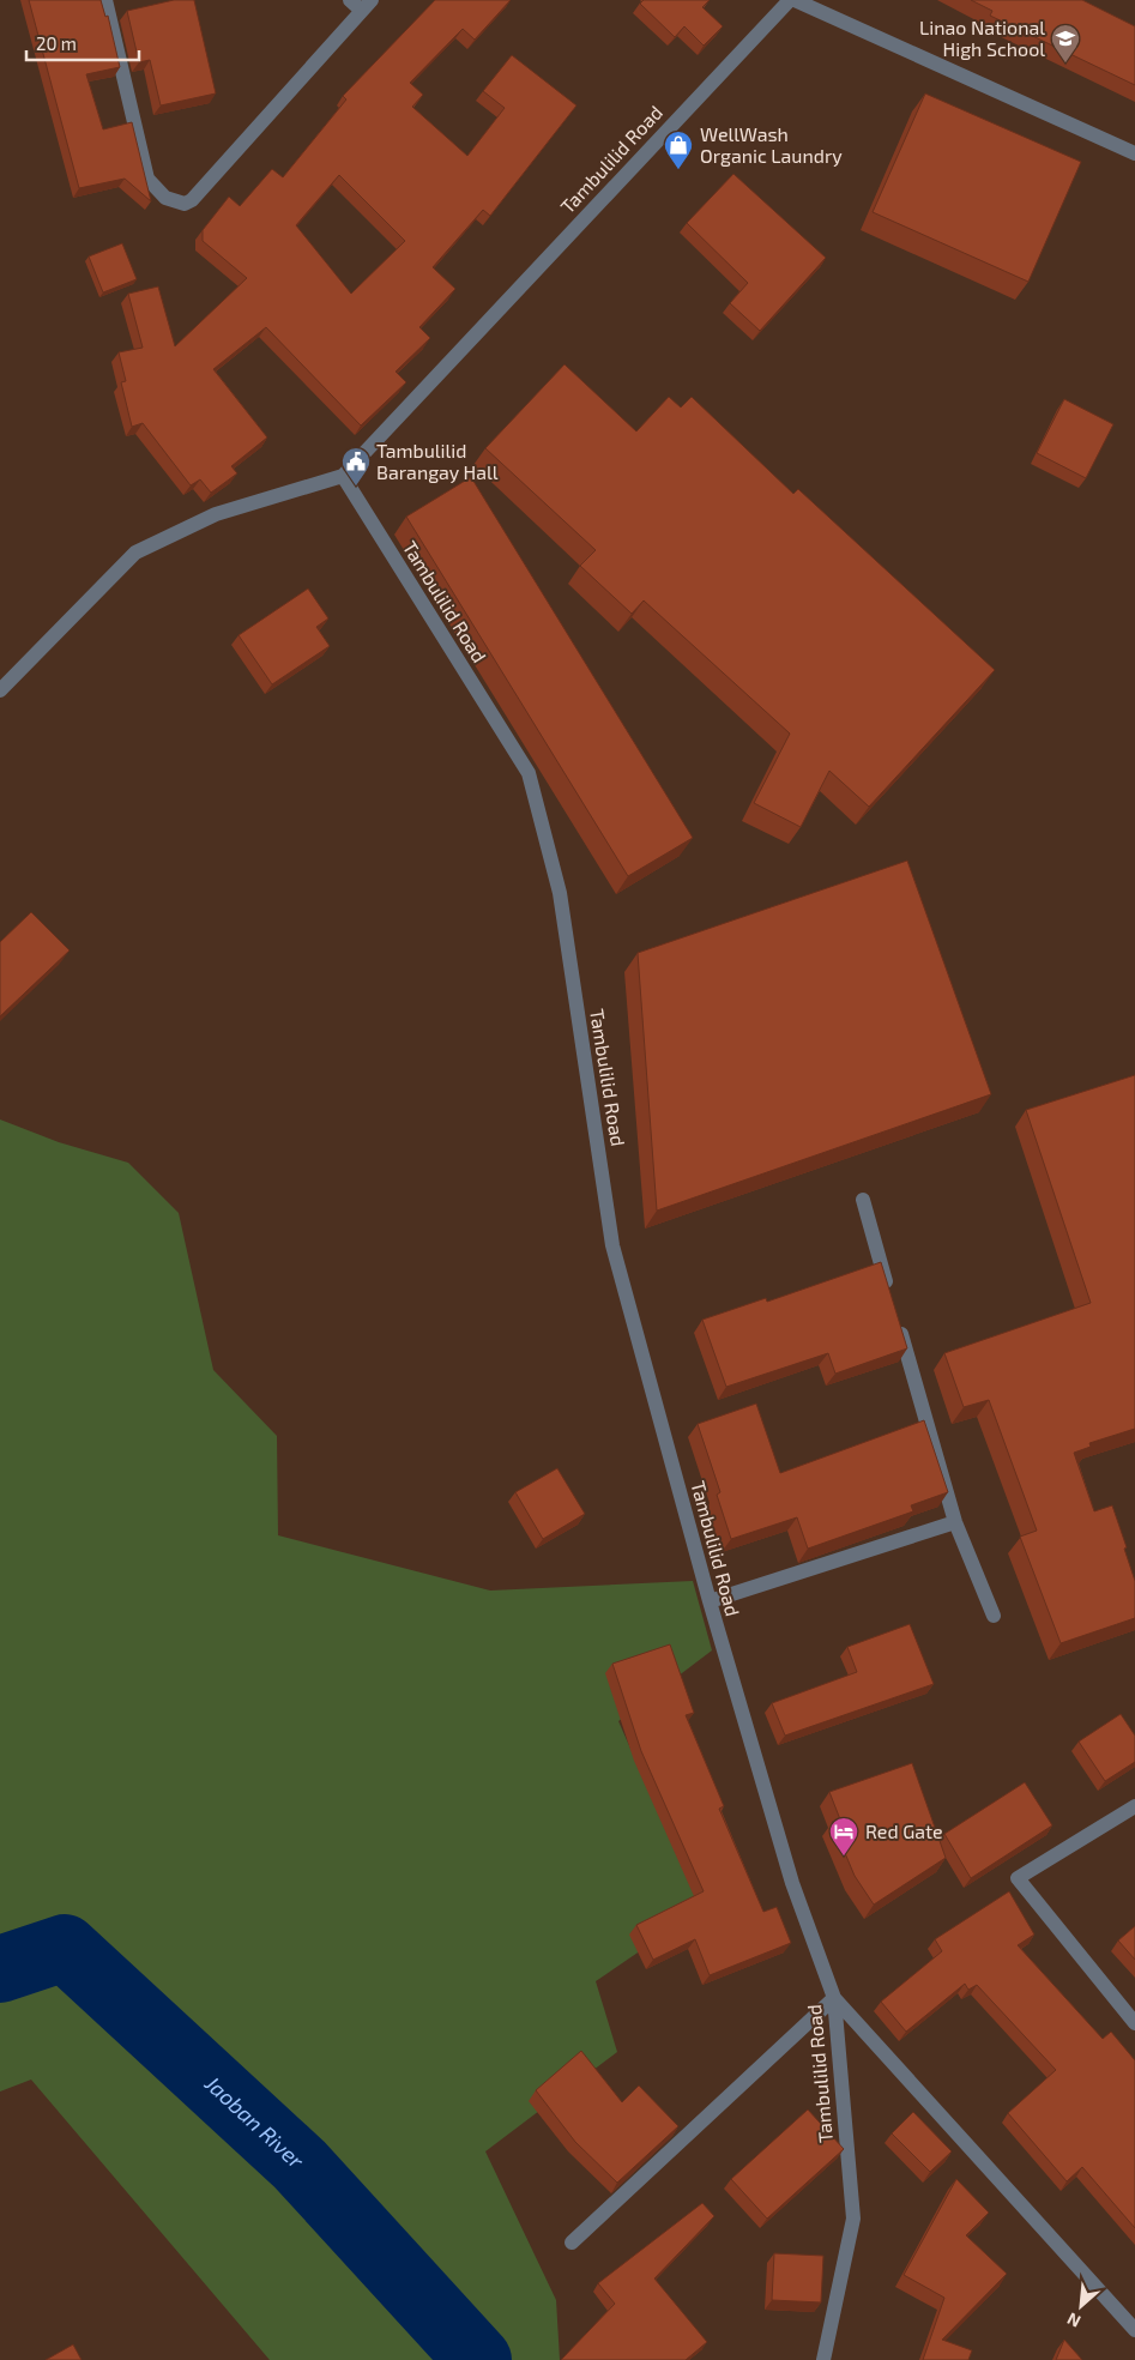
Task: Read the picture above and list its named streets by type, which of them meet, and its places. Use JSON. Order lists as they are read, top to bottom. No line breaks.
{"streets":{"street":["Tambulilid Road"]},"water":["Jaoban River"],"places":{"school or university":["Linao National High School"],"shop":["WellWash Organic Laundry"],"public building":["Tambulilid Barangay Hall"],"hotel":["Red Gate"]},"scale_bar":"20 m","north":"bottom left"}
